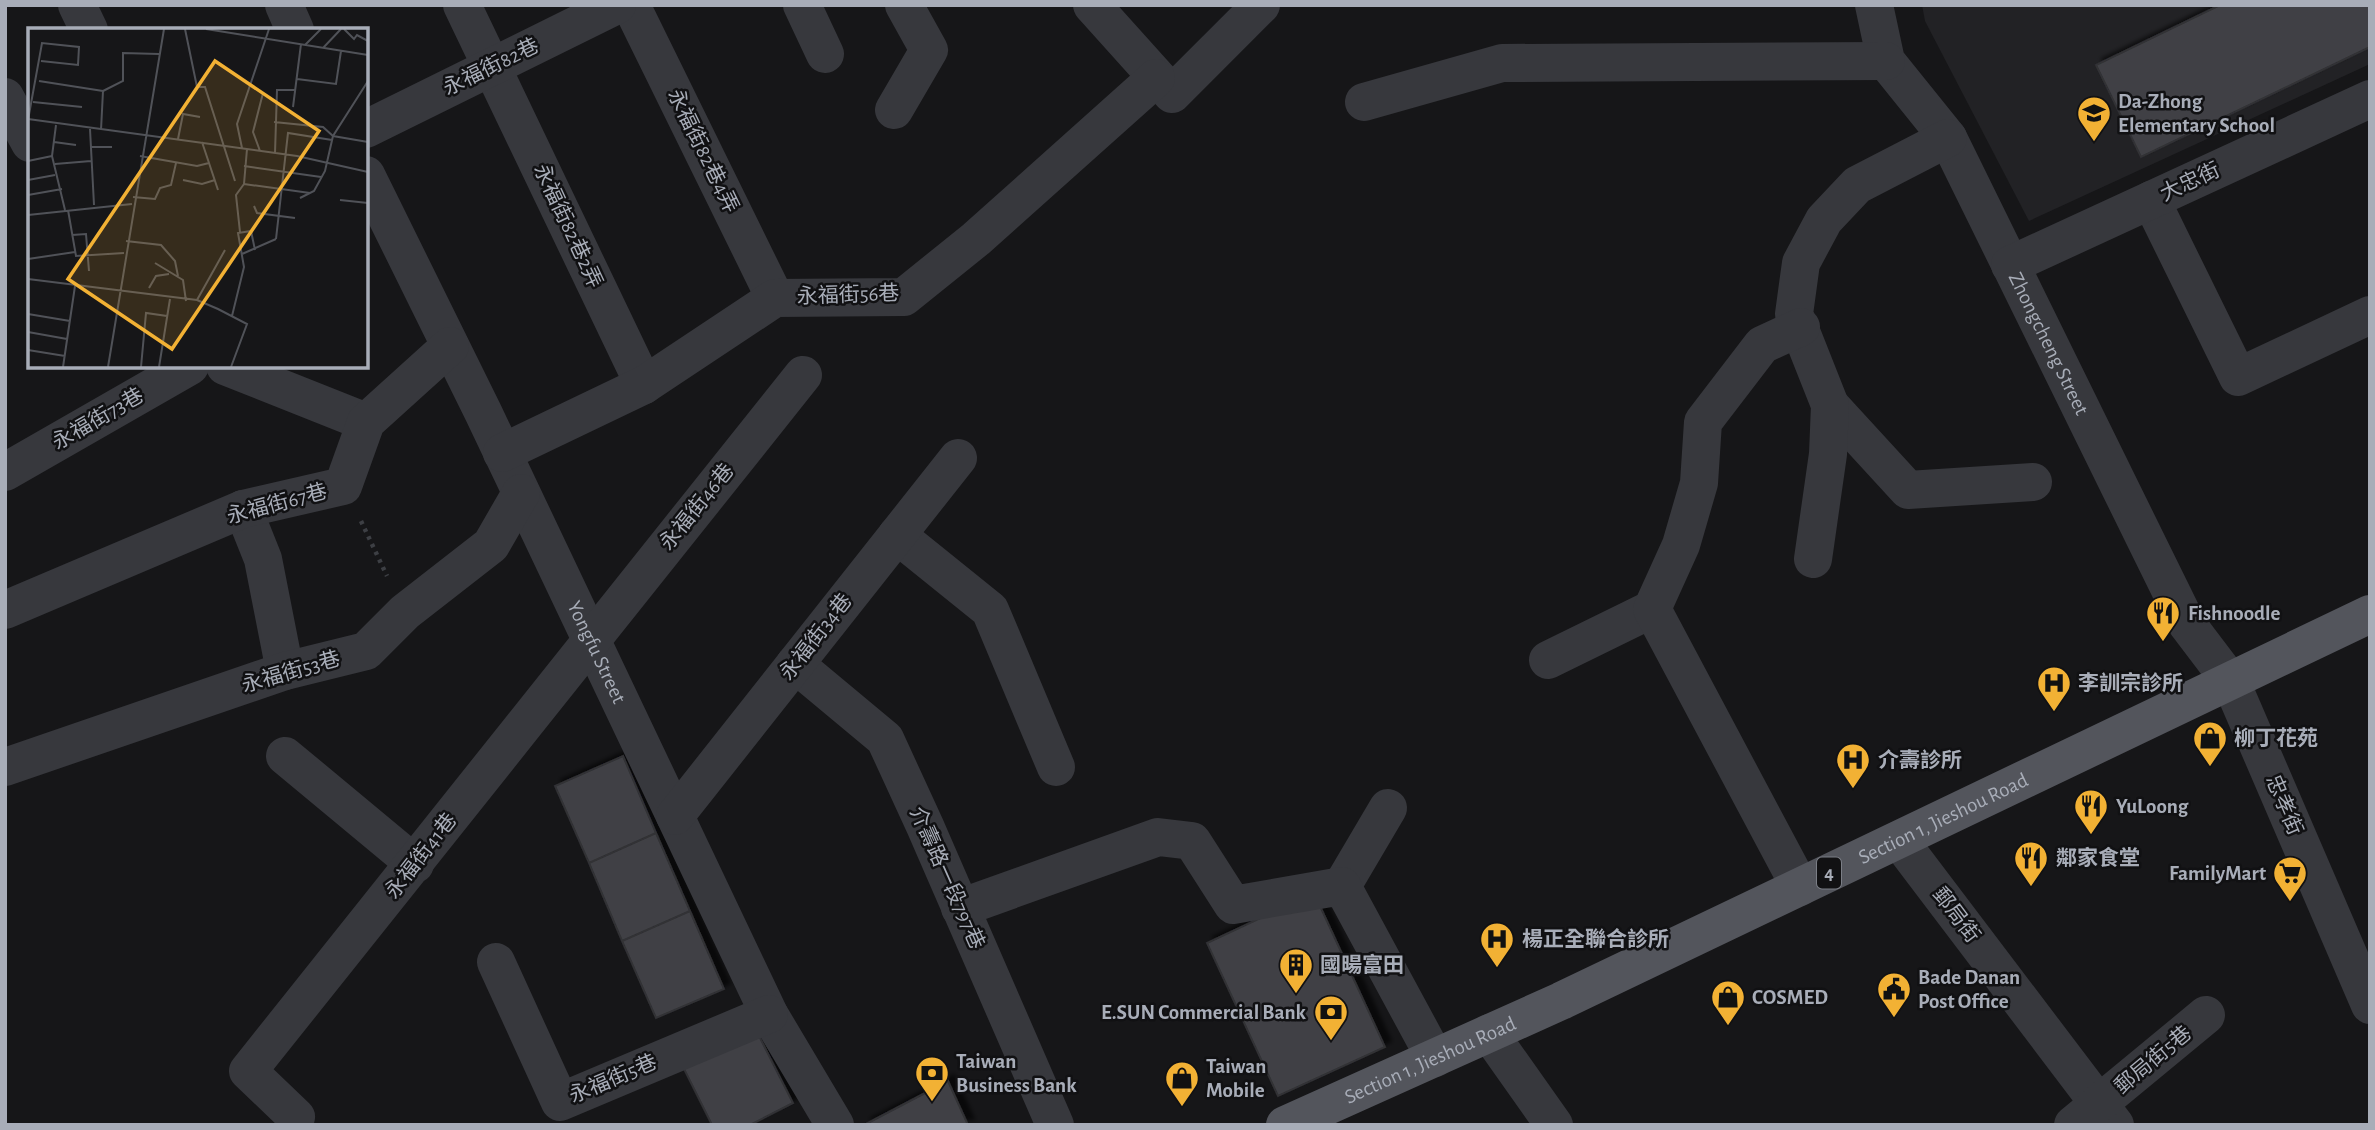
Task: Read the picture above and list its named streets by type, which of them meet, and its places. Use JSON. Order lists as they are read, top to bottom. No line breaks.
{"streets":{"main road":["Section 1, Jieshou Road","4"],"street":["永福街82巷","永福街82巷4弄","大忠街","永福街82巷2弄","永福街56巷","Zhongcheng Street","永福街73巷","永福街67巷","永福街46巷","永福街34巷","Yongfu Street","永福街53巷","忠孝街","永福街41巷","介壽路一段797巷","郵局街","郵局街5巷","永福街5巷"]},"crossings":[["永福街82巷","永福街82巷2弄"],["永福街82巷4弄","永福街56巷"],["大忠街","Zhongcheng Street"],["永福街82巷2弄","永福街56巷"],["永福街56巷","Yongfu Street"],["Zhongcheng Street","忠孝街"],["Zhongcheng Street","Section 1, Jieshou Road"],["永福街67巷","Yongfu Street"],["永福街46巷","Yongfu Street"],["永福街46巷","永福街41巷"],["永福街34巷","Yongfu Street"],["永福街34巷","介壽路一段797巷"],["Yongfu Street","永福街53巷"],["Yongfu Street","永福街41巷"],["Yongfu Street","永福街5巷"],["忠孝街","Section 1, Jieshou Road"],["Section 1, Jieshou Road","郵局街"],["郵局街","郵局街5巷"]],"places":{"school or university":["Da-Zhong Elementary School"],"restaurant":["Fishnoodle","YuLoong","鄰家食堂"],"hospital":["李訓宗診所","介壽診所","楊正全聯合診所"],"shop":["柳丁花苑","COSMED","Taiwan Mobile"],"supermarket":["FamilyMart"],"building":["國暘富田"],"public building":["Bade Danan Post Office"],"bank":["E.SUN Commercial Bank","Taiwan Business Bank"]}}
